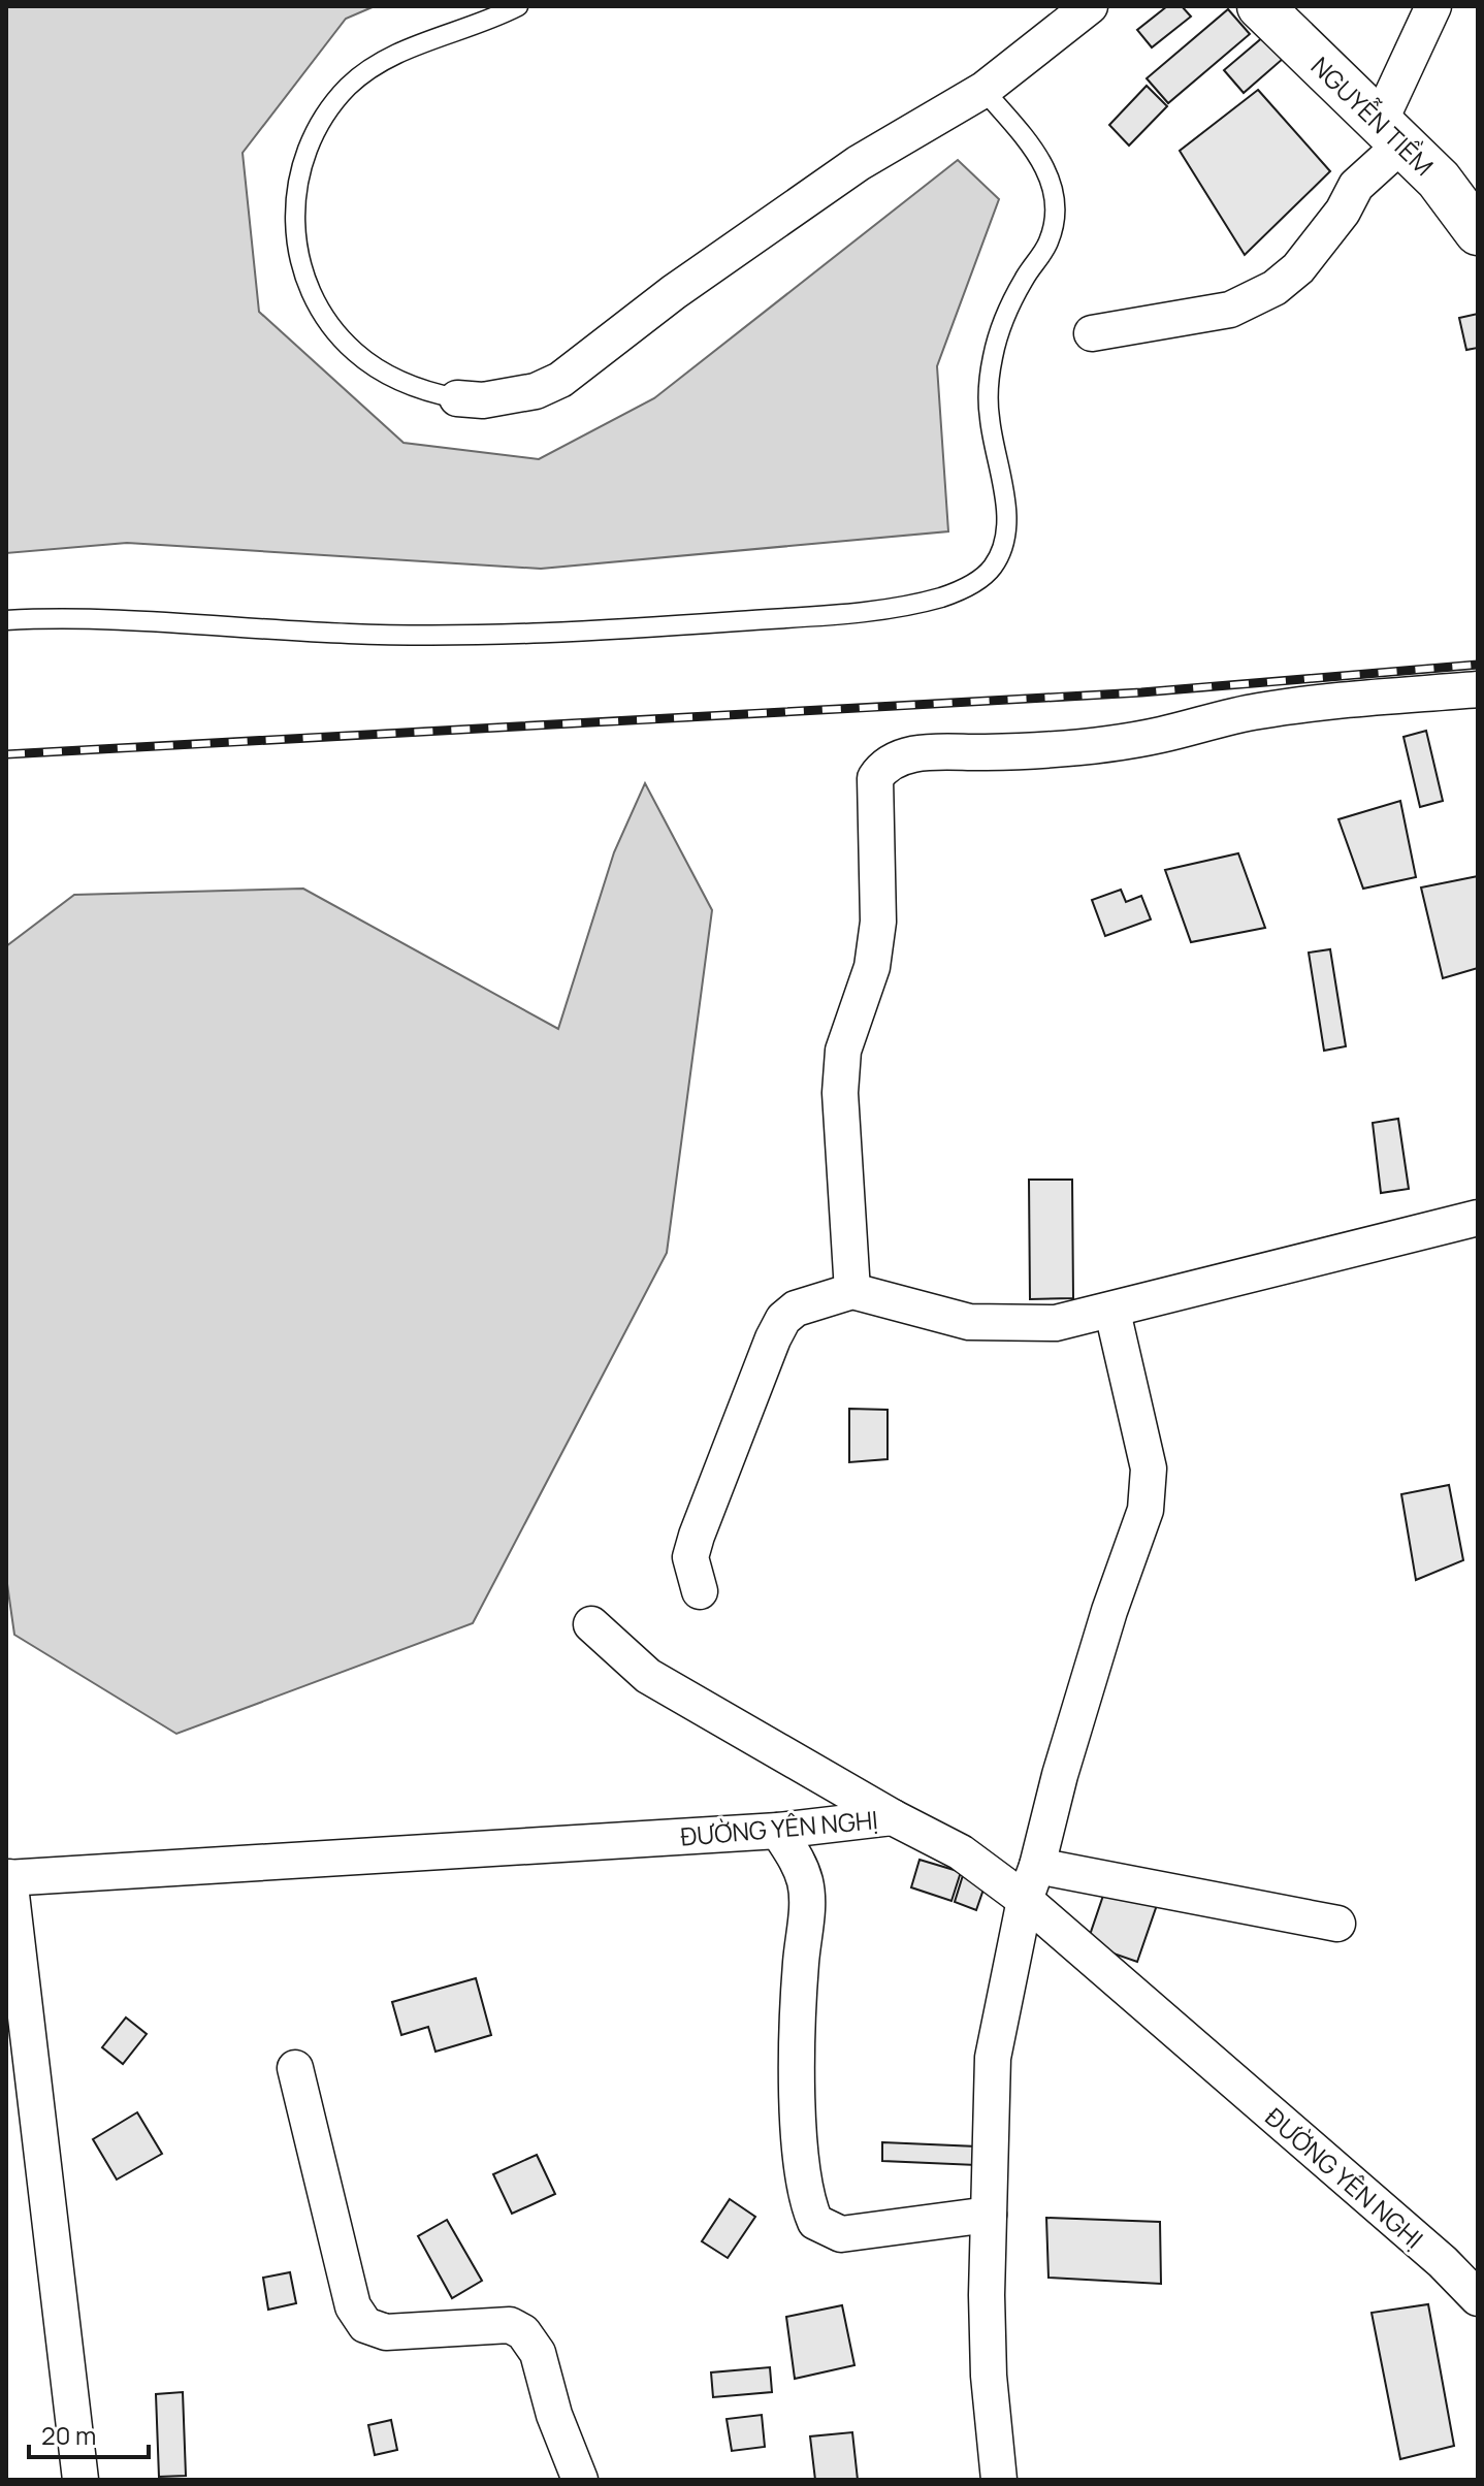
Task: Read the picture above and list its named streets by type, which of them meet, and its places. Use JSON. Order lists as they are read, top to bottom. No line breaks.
{"streets":{"street":["NGUYỄN TIỀM","ĐƯỜNG YÊN NGHỊ"]},"scale_bar":"20 m"}
